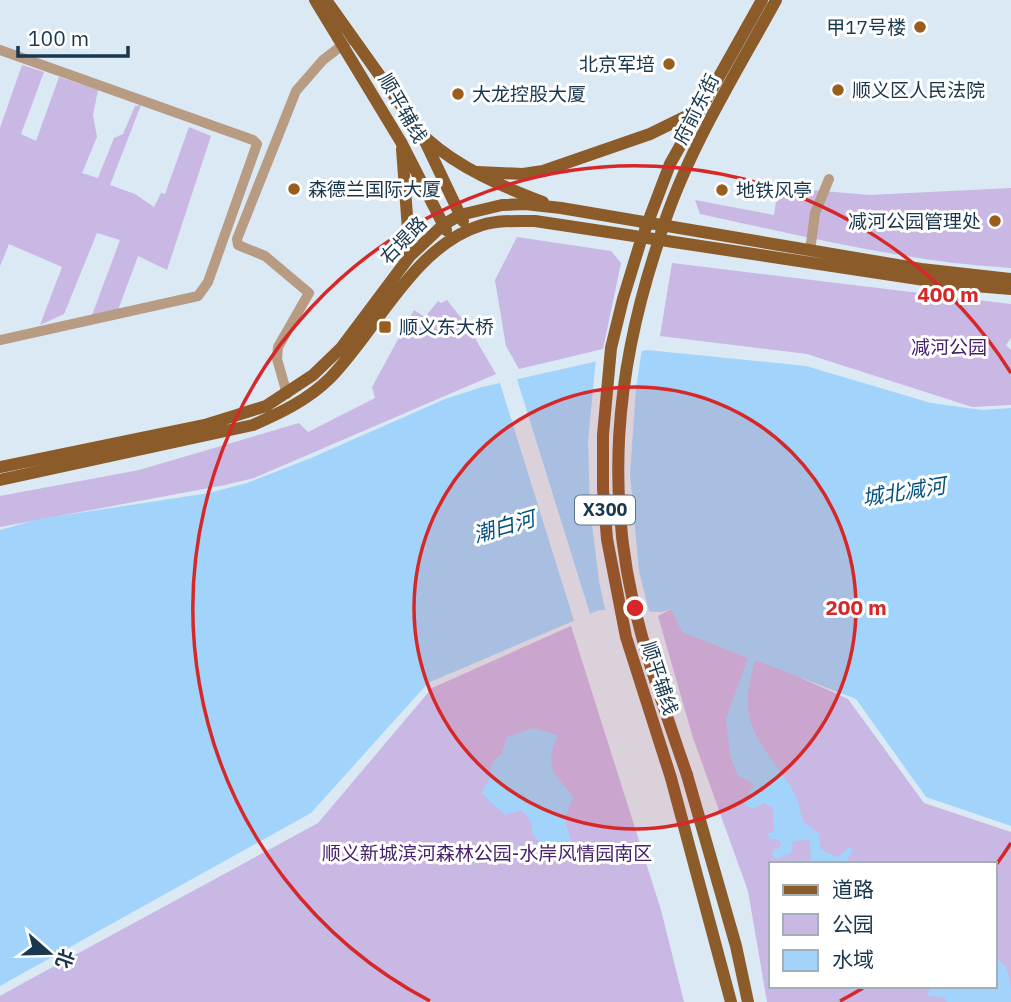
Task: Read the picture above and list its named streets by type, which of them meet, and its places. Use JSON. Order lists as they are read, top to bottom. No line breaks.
{"streets":{"main road":["顺平辅线","府前东街","右堤路","X300"]},"crossings":[["顺平辅线","府前东街"],["顺平辅线","右堤路"],["府前东街","右堤路"]],"water":["城北减河","潮白河"],"parks":["减河公园","顺义新城滨河森林公园-水岸风情园南区"],"places":{"other":["甲17号楼","北京军培","顺义区人民法院","大龙控股大厦","森德兰国际大厦","地铁风亭","减河公园管理处"],"transit":["顺义东大桥"]},"legend":["道路","公园","水域"],"scale_bar":"100 m","north":"right","rings":["400 m","200 m"]}
